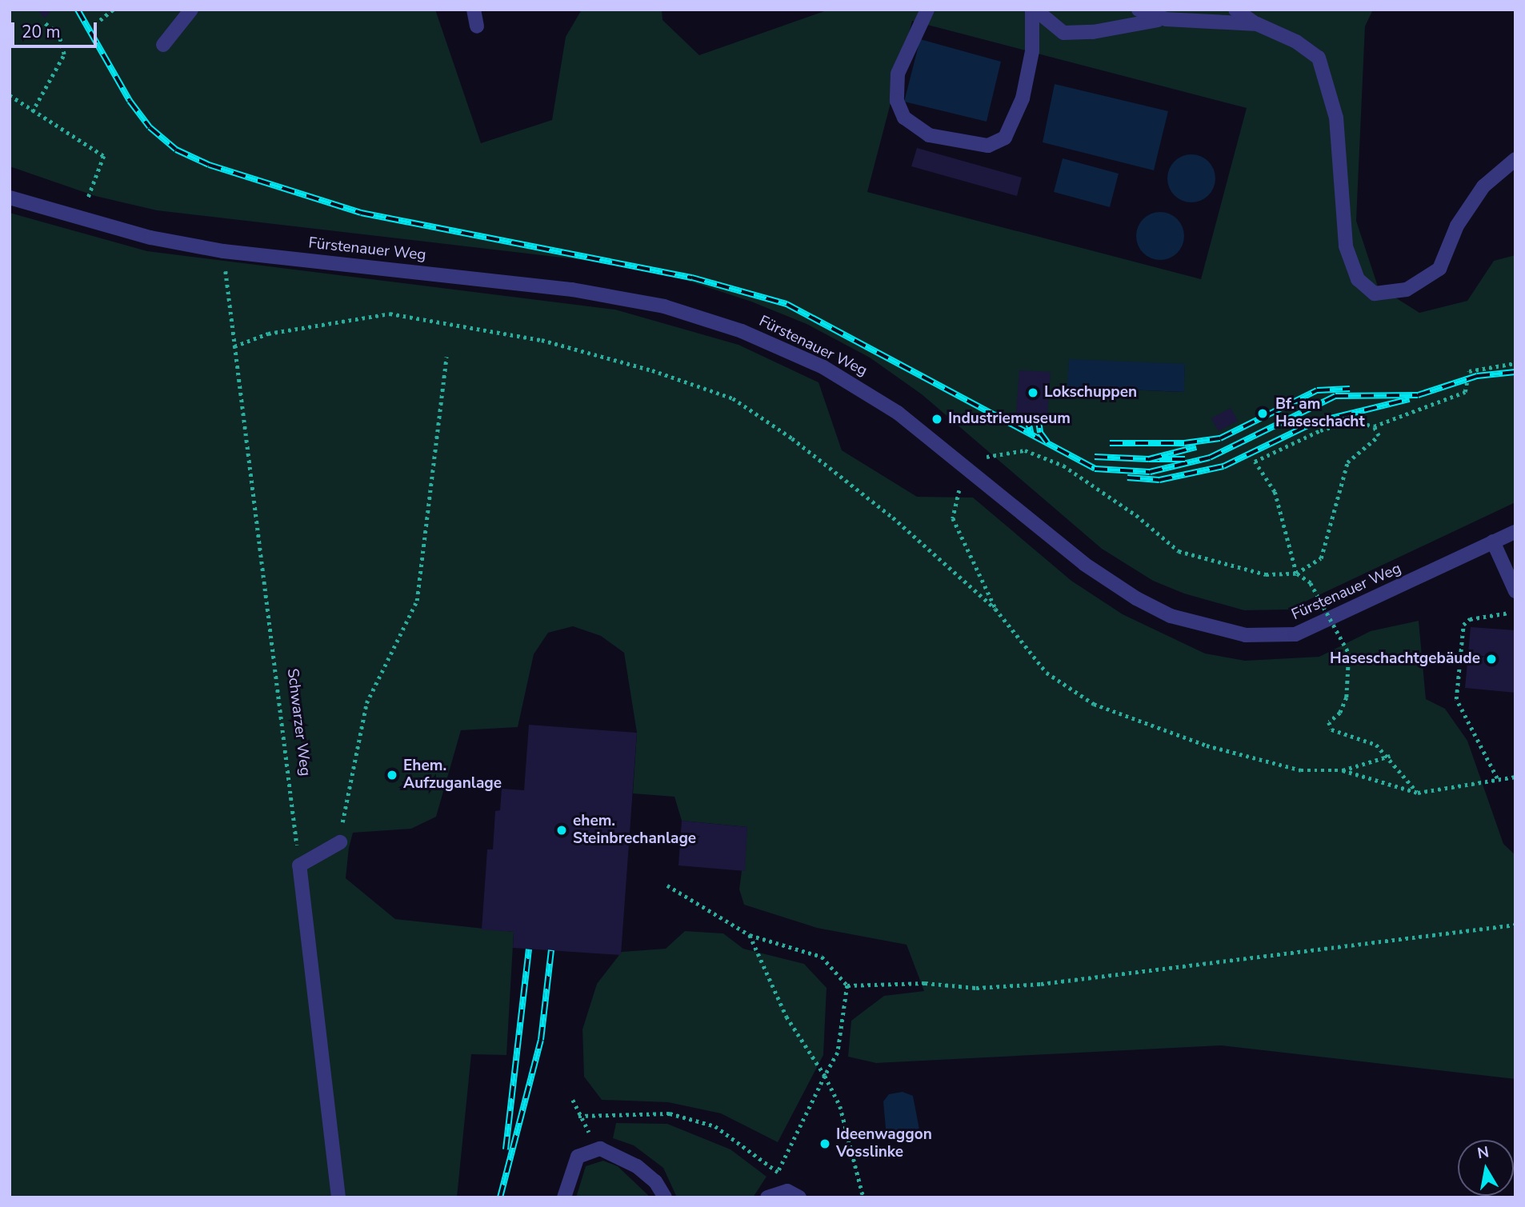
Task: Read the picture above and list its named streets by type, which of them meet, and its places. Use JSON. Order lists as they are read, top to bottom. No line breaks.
{"streets":{"street":["Fürstenauer Weg"],"path":["Schwarzer Weg"]},"crossings":[["Fürstenauer Weg","Schwarzer Weg"]],"places":["Lokschuppen","Bf. am Haseschacht","Industriemuseum","Haseschachtgebäude","Ehem. Aufzuganlage","ehem. Steinbrechanlage","Ideenwaggon Vosslinke"],"scale_bar":"20 m","north":"top"}
